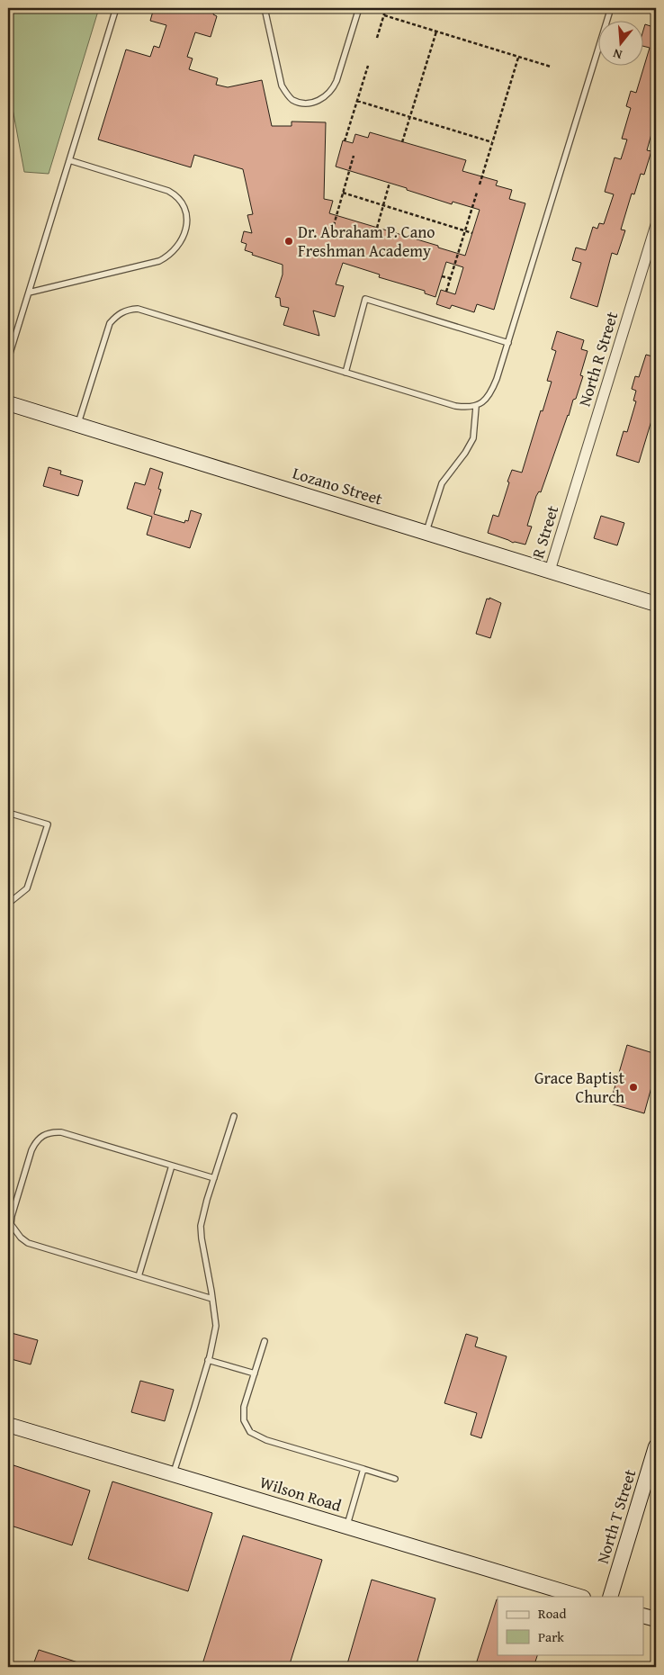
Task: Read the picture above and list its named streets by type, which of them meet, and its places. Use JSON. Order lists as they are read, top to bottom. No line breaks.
{"streets":{"street":["North R Street","Lozano Street","R Street","Wilson Road","North T Street"]},"crossings":[["North R Street","R Street"],["Lozano Street","R Street"]],"places":["Dr. Abraham P. Cano Freshman Academy","Grace Baptist Church"],"legend":["Road","Park"],"north":"bottom"}
